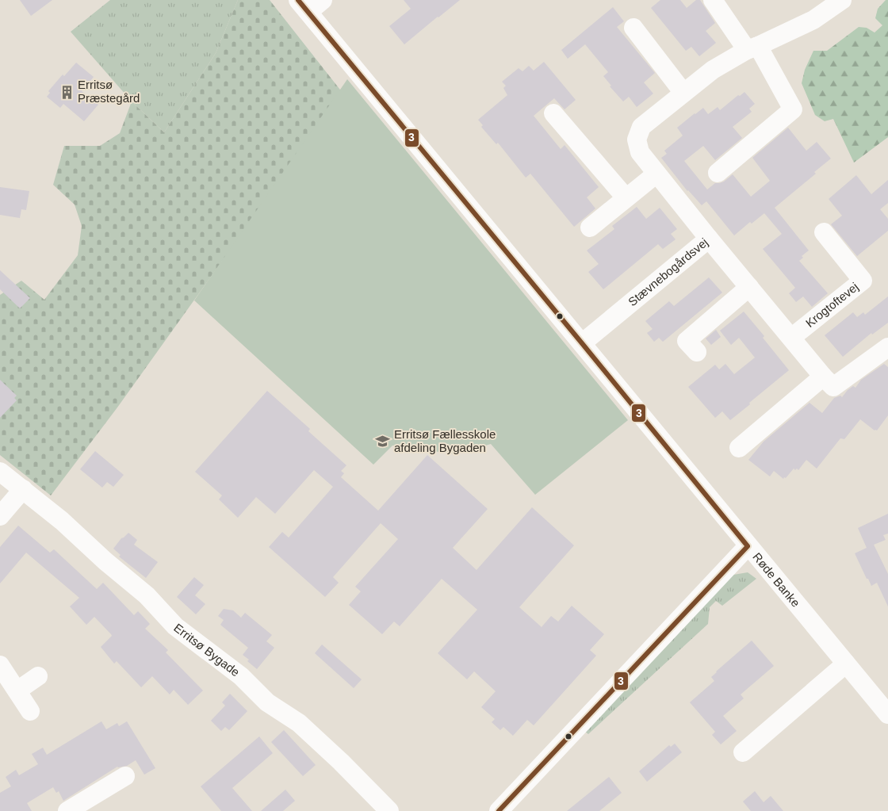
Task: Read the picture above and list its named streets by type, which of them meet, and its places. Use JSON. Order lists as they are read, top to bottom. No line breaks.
{"streets":{"street":["Stævnebogårdsvej","Krogtoftevej","Røde Banke","Erritsø Bygade"]},"crossings":[["Stævnebogårdsvej","Røde Banke"]],"places":{"building":["Erritsø Præstegård"],"school or university":["Erritsø Fællesskole afdeling Bygaden"]},"lines":["transit line 3"]}
